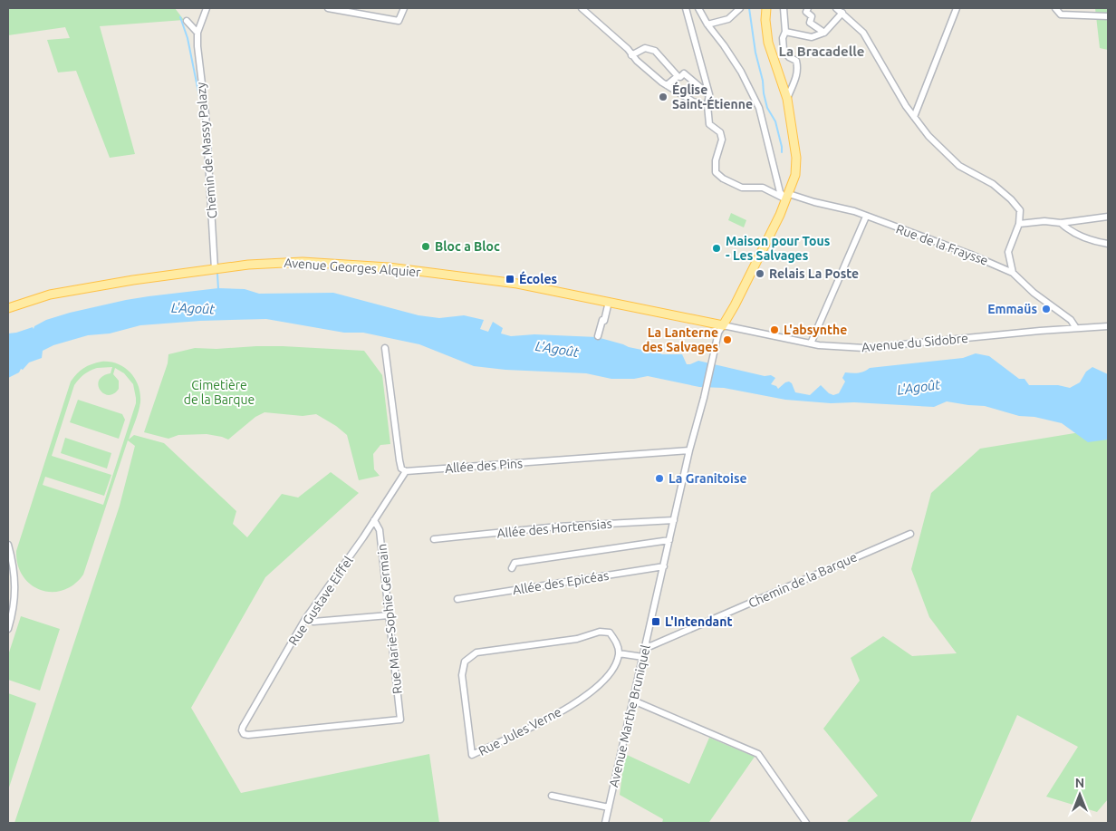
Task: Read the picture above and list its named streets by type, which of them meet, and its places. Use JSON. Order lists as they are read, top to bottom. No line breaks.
{"streets":{"main road":["Avenue Georges Alquier"],"street":["Chemin de Massy Palazy","Rue de la Fraysse","Avenue du Sidobre","Allée des Pins","Allée des Hortensias","Chemin de la Barque","Allée des Epicéas","Rue Gustave Eiffel","Rue Marie-Sophie Germain","Avenue Marthe Bruniquel","Rue Jules Verne"]},"crossings":[["Chemin de Massy Palazy","Avenue Georges Alquier"],["Rue de la Fraysse","Avenue du Sidobre"],["Avenue Georges Alquier","Avenue du Sidobre"],["Avenue Georges Alquier","Avenue Marthe Bruniquel"],["Avenue du Sidobre","Avenue Marthe Bruniquel"],["Allée des Pins","Rue Gustave Eiffel"],["Allée des Pins","Avenue Marthe Bruniquel"],["Allée des Hortensias","Avenue Marthe Bruniquel"],["Chemin de la Barque","Avenue Marthe Bruniquel"],["Allée des Epicéas","Avenue Marthe Bruniquel"],["Rue Gustave Eiffel","Rue Marie-Sophie Germain"]],"districts":["La Bracadelle"],"water":["L'Agoût"],"parks":["Cimetière de la Barque"],"places":{"other":["Église Saint-Étienne","Bloc a Bloc","Maison pour Tous - Les Salvages","Relais La Poste","Emmaüs","L'absynthe","La Lanterne des Salvages","La Granitoise"],"transit":["Écoles","L'Intendant"]},"north":"top"}
